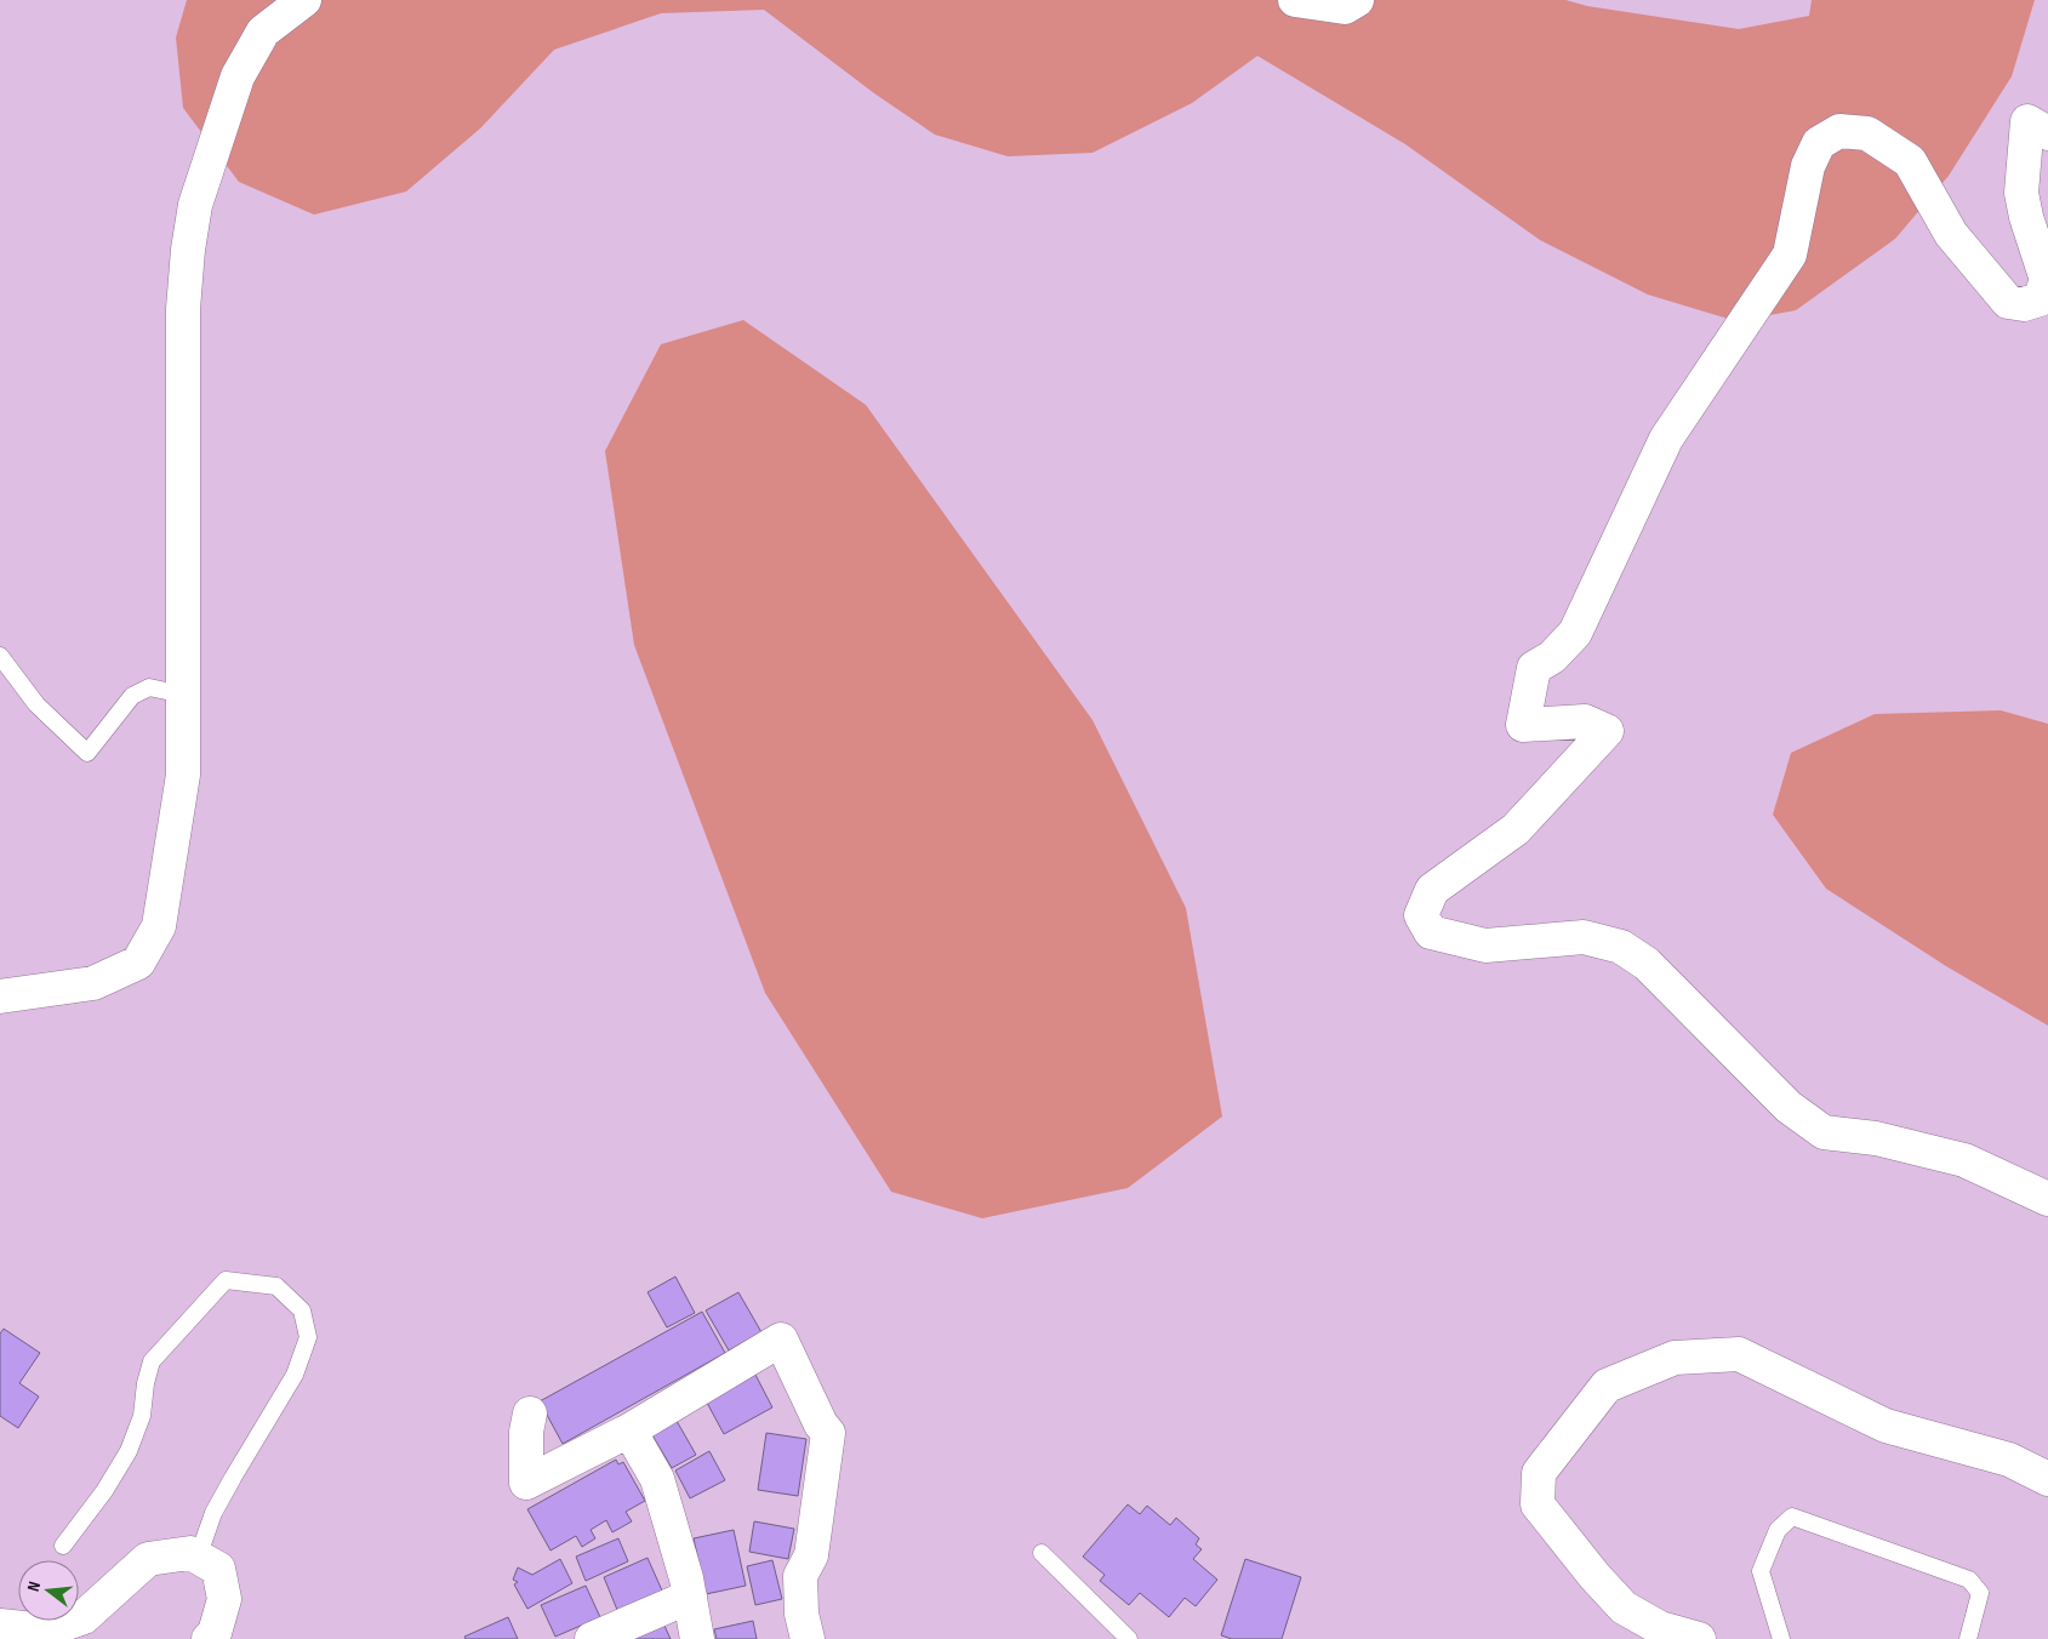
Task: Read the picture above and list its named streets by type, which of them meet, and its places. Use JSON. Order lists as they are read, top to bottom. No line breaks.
{"north":"left"}
